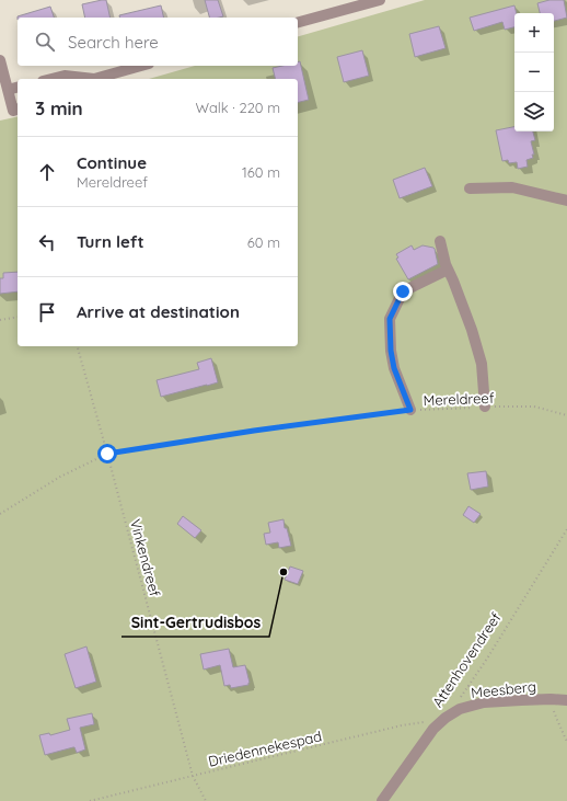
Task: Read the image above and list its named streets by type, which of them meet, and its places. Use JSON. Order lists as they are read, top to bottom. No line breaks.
{"streets":{"street":["Attenhovendreef","Meesberg"],"path":["Mereldreef","Vinkendreef","Driedennekespad"]},"crossings":[["Mereldreef","Vinkendreef"],["Vinkendreef","Driedennekespad"],["Attenhovendreef","Meesberg"],["Attenhovendreef","Driedennekespad"],["Meesberg","Driedennekespad"]],"places":["Sint-Gertrudisbos"],"page":{"map_buttons":["+","−"],"search":"Search here","heading":["3 min","Walk · 220 m"],"list":[["Continue","Mereldreef","160 m"],["Turn left","60 m"],"Arrive at destination"]}}
